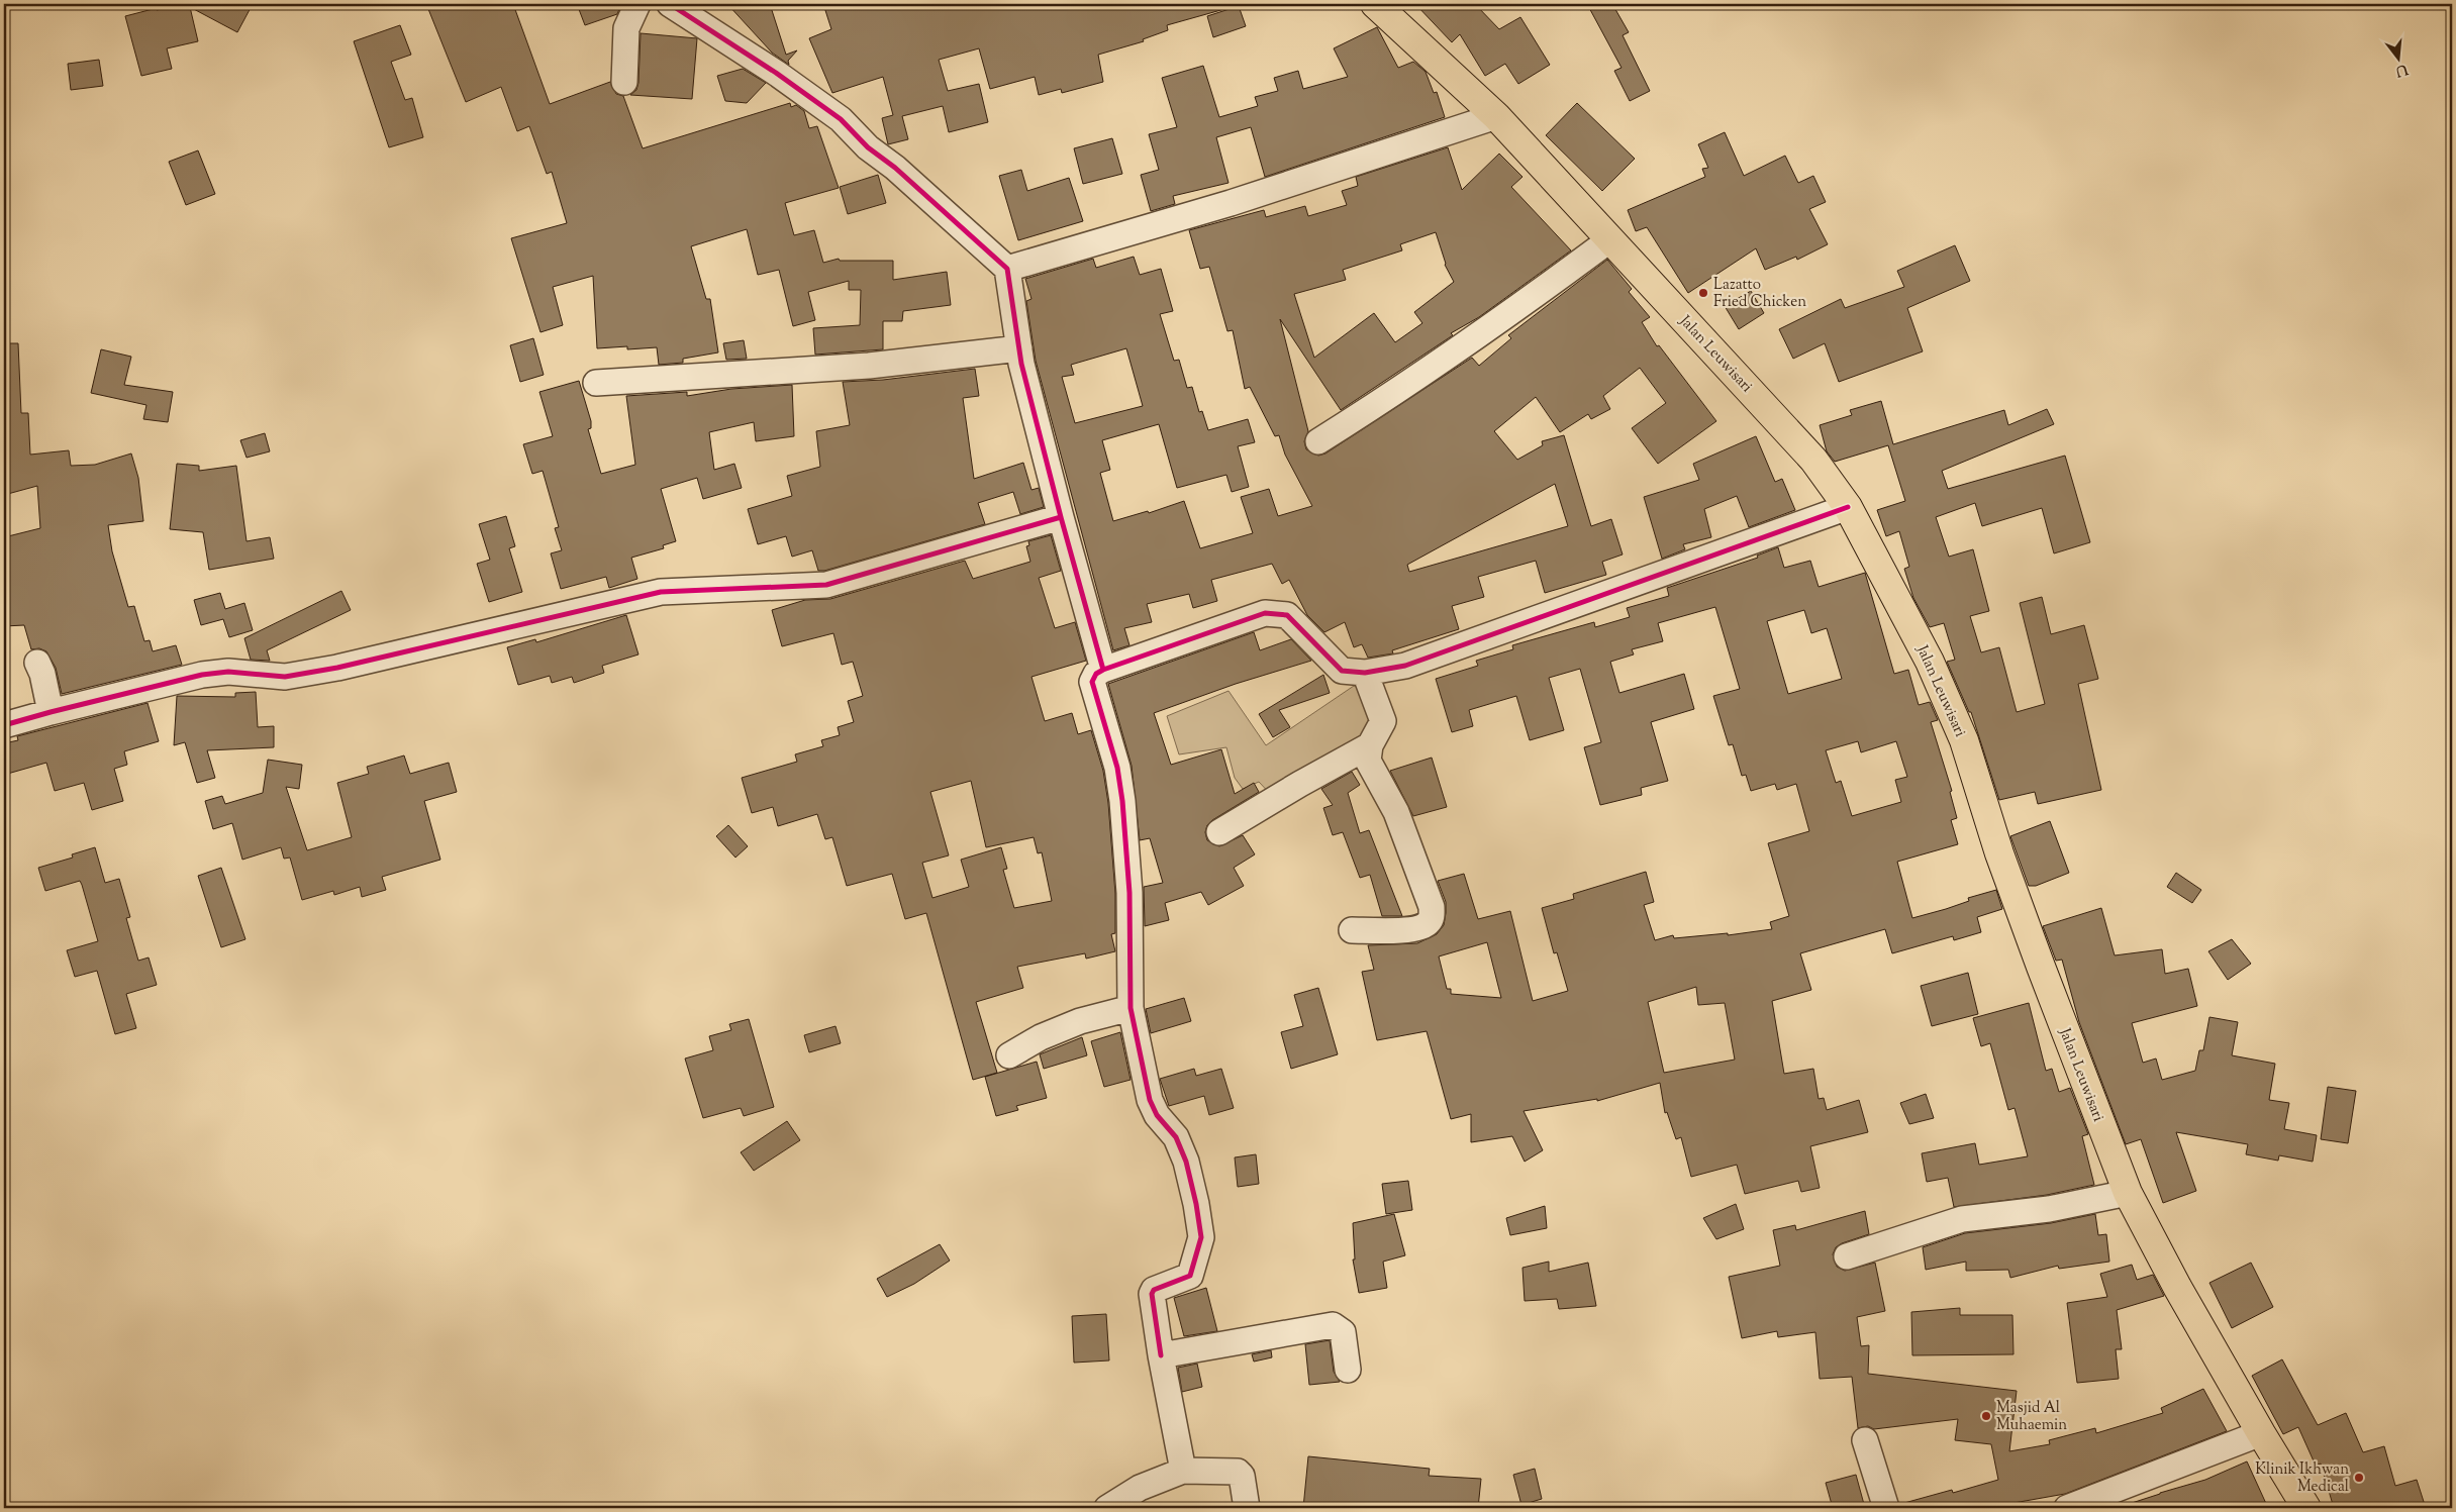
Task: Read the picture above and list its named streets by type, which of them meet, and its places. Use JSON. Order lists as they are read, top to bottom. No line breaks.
{"streets":{"main road":["Jalan Leuwisari"]},"places":["Lazatto Fried Chicken","Masjid Al Muhaemin","Klinik Ikhwan Medical"],"north":"bottom"}
